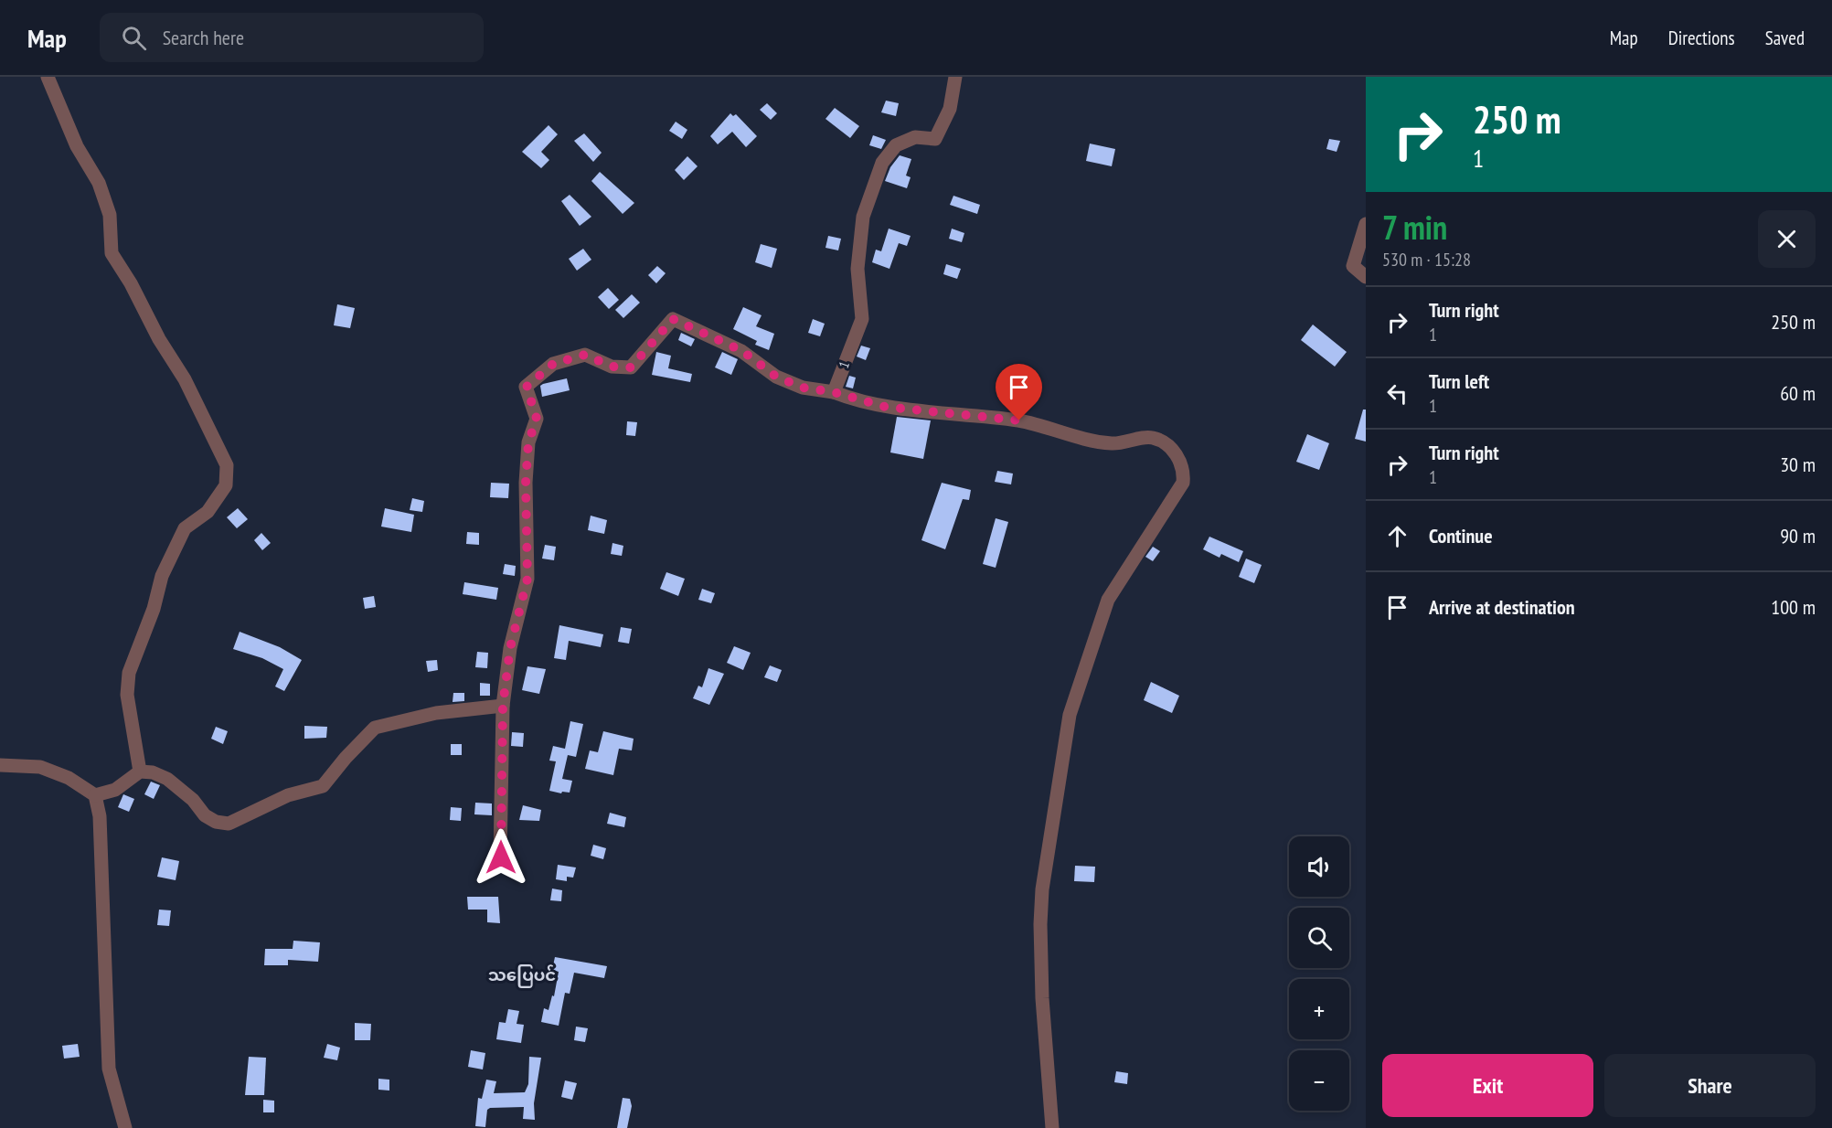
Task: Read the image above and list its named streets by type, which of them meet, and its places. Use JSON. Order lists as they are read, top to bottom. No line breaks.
{"streets":{"street":["1"]},"districts":["သပြေပင်"],"page":{"header":"Map","search":"Search here","nav":["Map","Directions","Saved"],"turn":["250 m","1"],"heading":["7 min","530 m · 15:28"],"list":[{"name":"Turn right","note":"1","value":"250 m"},{"name":"Turn left","note":"1","value":"60 m"},{"name":"Turn right","note":"1","value":"30 m"},{"name":"Continue","value":"90 m"},{"name":"Arrive at destination","value":"100 m"}],"map_buttons":["+","−"],"buttons":["Exit","Share"]}}
